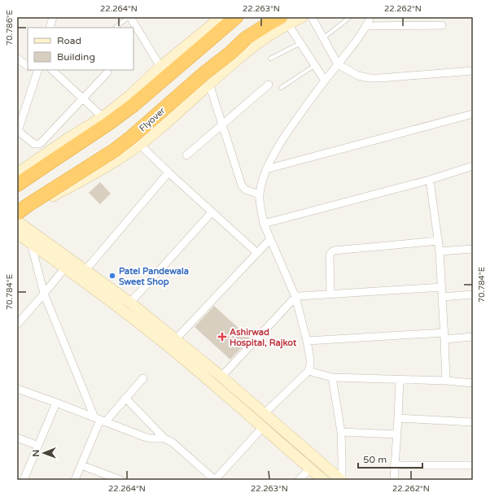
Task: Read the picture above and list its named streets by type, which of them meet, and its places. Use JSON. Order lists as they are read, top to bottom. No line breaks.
{"streets":{"highway":["Flyover"]},"places":{"other":["Patel Pandewala Sweet Shop"],"health":["Ashirwad Hospital, Rajkot"]},"legend":["Road","Building"],"scale_bar":"50 m","north":"left","coordinates":["22.264°N","22.263°N","22.262°N","70.786°E","70.784°E"]}
